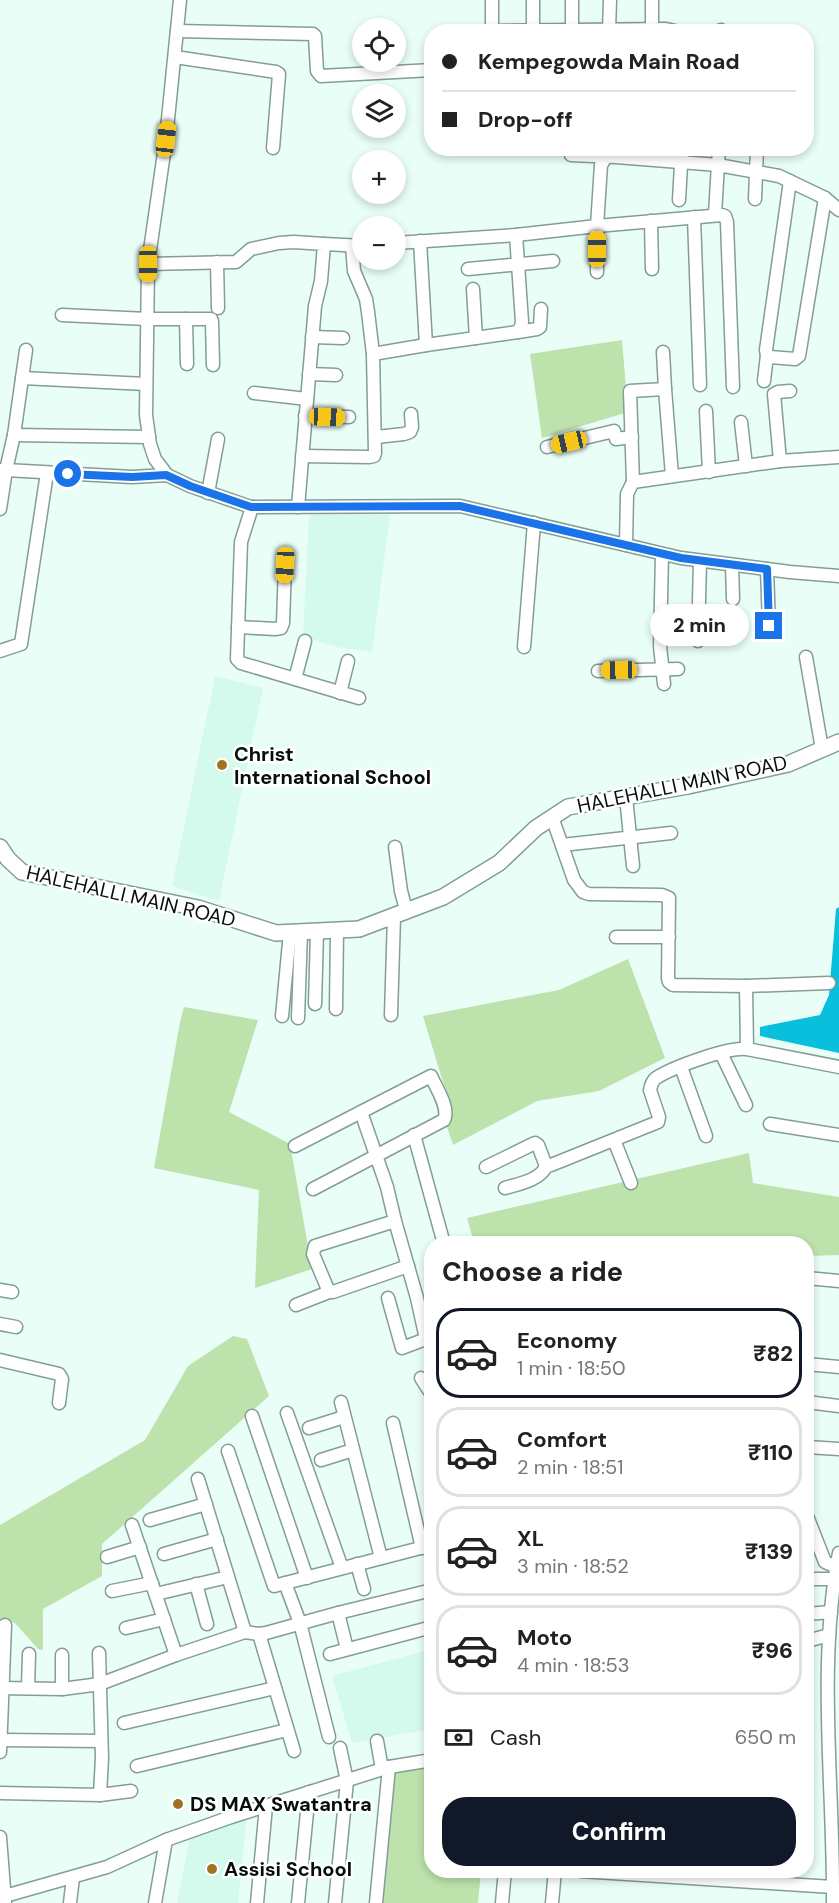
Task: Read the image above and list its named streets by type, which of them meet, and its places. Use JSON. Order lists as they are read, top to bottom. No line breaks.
{"streets":{"main road":["HALEHALLI MAIN ROAD"]},"places":["Christ International School","DS MAX Swatantra","Assisi School"],"page":{"map_buttons":["+","−"],"banner":["Kempegowda Main Road","Drop-off"],"bubble":"2 min","heading":"Choose a ride","list":[{"name":"Economy","note":"1 min · 18:50","value":"₹82"},{"name":"Comfort","note":"2 min · 18:51","value":"₹110"},{"name":"XL","note":"3 min · 18:52","value":"₹139"},{"name":"Moto","note":"4 min · 18:53","value":"₹96"}],"pay":["Cash","650 m"],"buttons":"Confirm"}}
